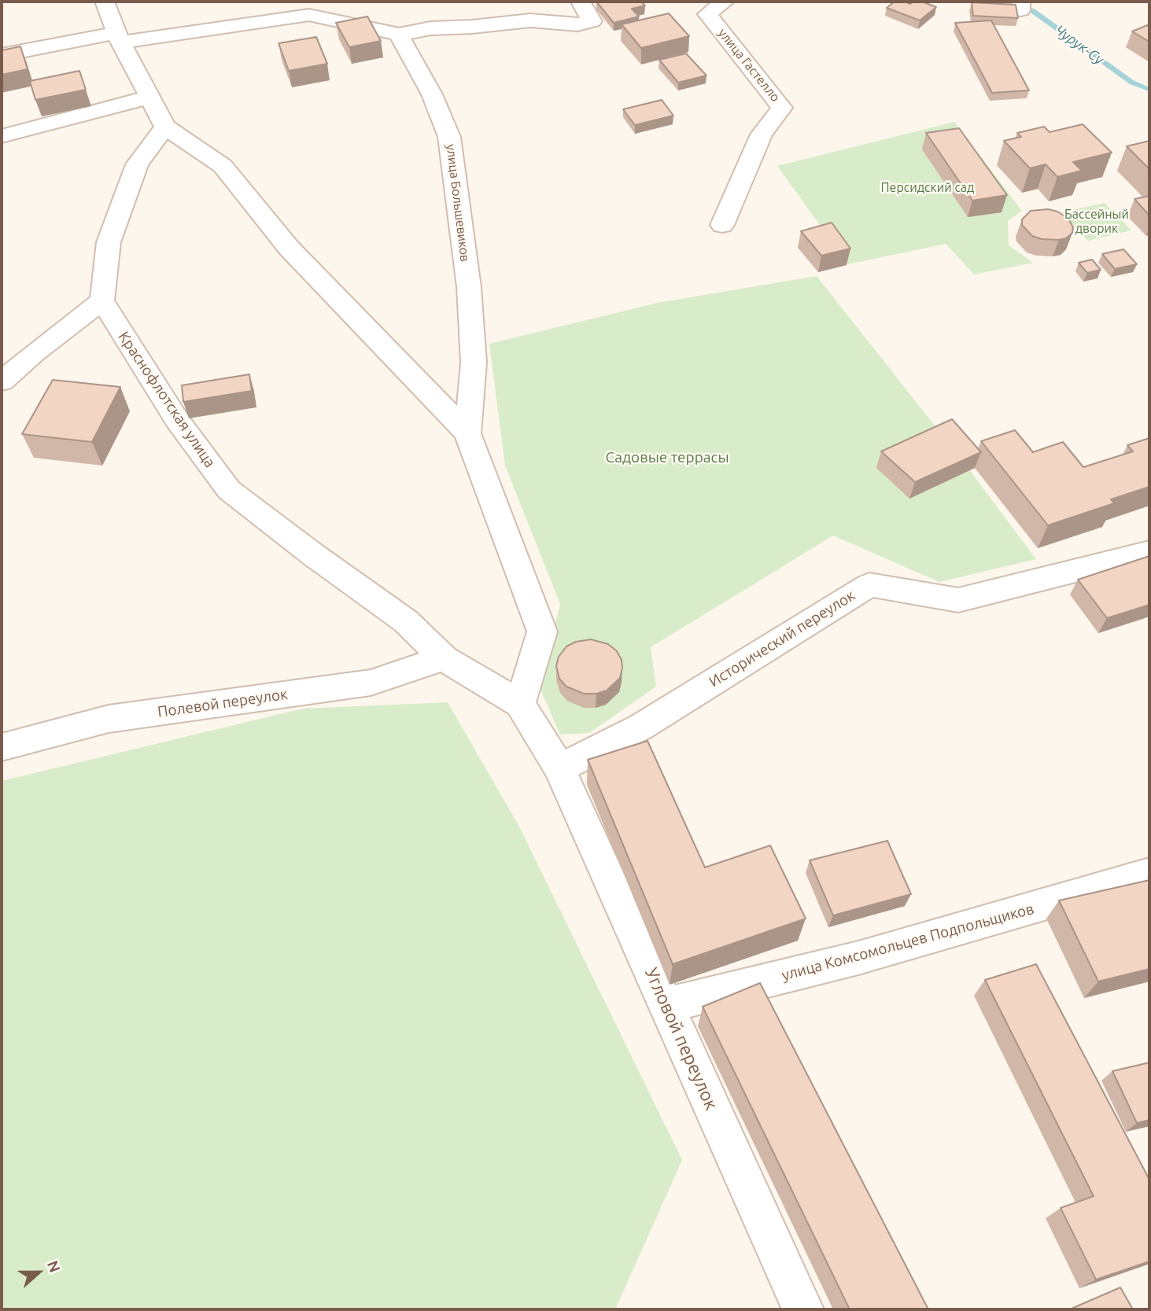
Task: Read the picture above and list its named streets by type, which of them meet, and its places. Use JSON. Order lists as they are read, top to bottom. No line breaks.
{"streets":{"street":["улица Гастелло","улица Большевиков","Краснофлотская улица","Исторический переулок","Полевой переулок","улица Комсомольцев Подпольщиков","Угловой переулок"]},"crossings":[["Краснофлотская улица","Полевой переулок"],["Краснофлотская улица","Угловой переулок"],["Исторический переулок","Угловой переулок"],["улица Комсомольцев Подпольщиков","Угловой переулок"]],"water":["Чурук-Су"],"parks":["Персидский сад","Бассейный дворик","Садовые террасы"],"north":"right"}
